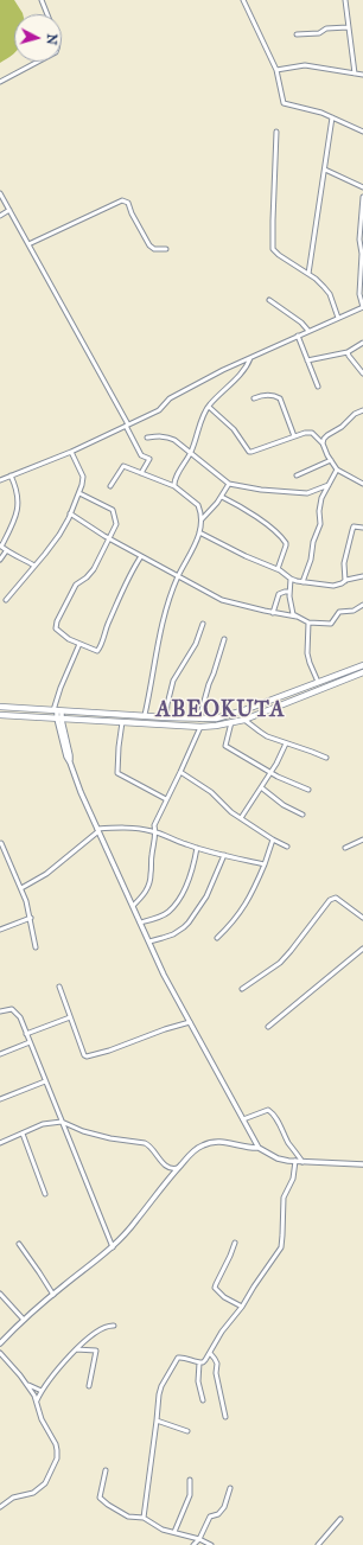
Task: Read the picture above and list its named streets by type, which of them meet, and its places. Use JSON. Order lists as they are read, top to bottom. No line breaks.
{"districts":["ABEOKUTA"],"north":"right"}
